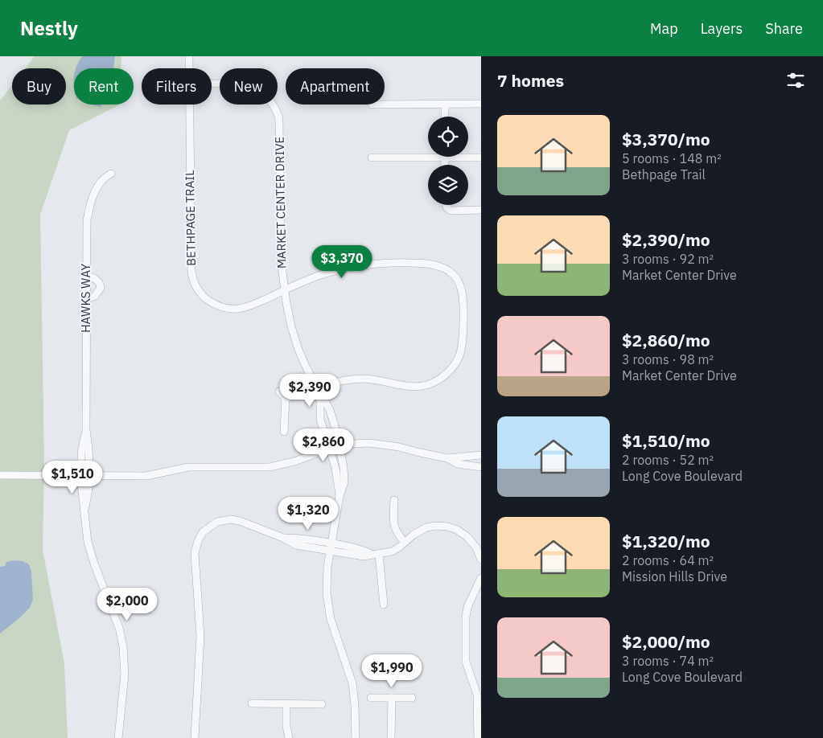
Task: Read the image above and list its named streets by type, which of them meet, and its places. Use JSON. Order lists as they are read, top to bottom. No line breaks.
{"streets":{"street":["MARKET CENTER DRIVE","BETHPAGE TRAIL","HAWKS WAY"]},"crossings":[["MARKET CENTER DRIVE","BETHPAGE TRAIL"]],"page":{"header":"Nestly","nav":["Map","Layers","Share"],"heading":"7 homes","chip":["Buy","Rent","Filters","New","Apartment"],"list":[{"name":"$3,370/mo","note":"5 rooms · 148 m² · Bethpage Trail"},{"name":"$2,390/mo","note":"3 rooms · 92 m² · Market Center Drive"},{"name":"$2,860/mo","note":"3 rooms · 98 m² · Market Center Drive"},{"name":"$1,510/mo","note":"2 rooms · 52 m² · Long Cove Boulevard"},{"name":"$1,320/mo","note":"2 rooms · 64 m² · Mission Hills Drive"},{"name":"$2,000/mo","note":"3 rooms · 74 m² · Long Cove Boulevard"}],"price":["$3,370","$2,390","$2,860","$1,510","$1,320","$2,000","$1,990"]}}
